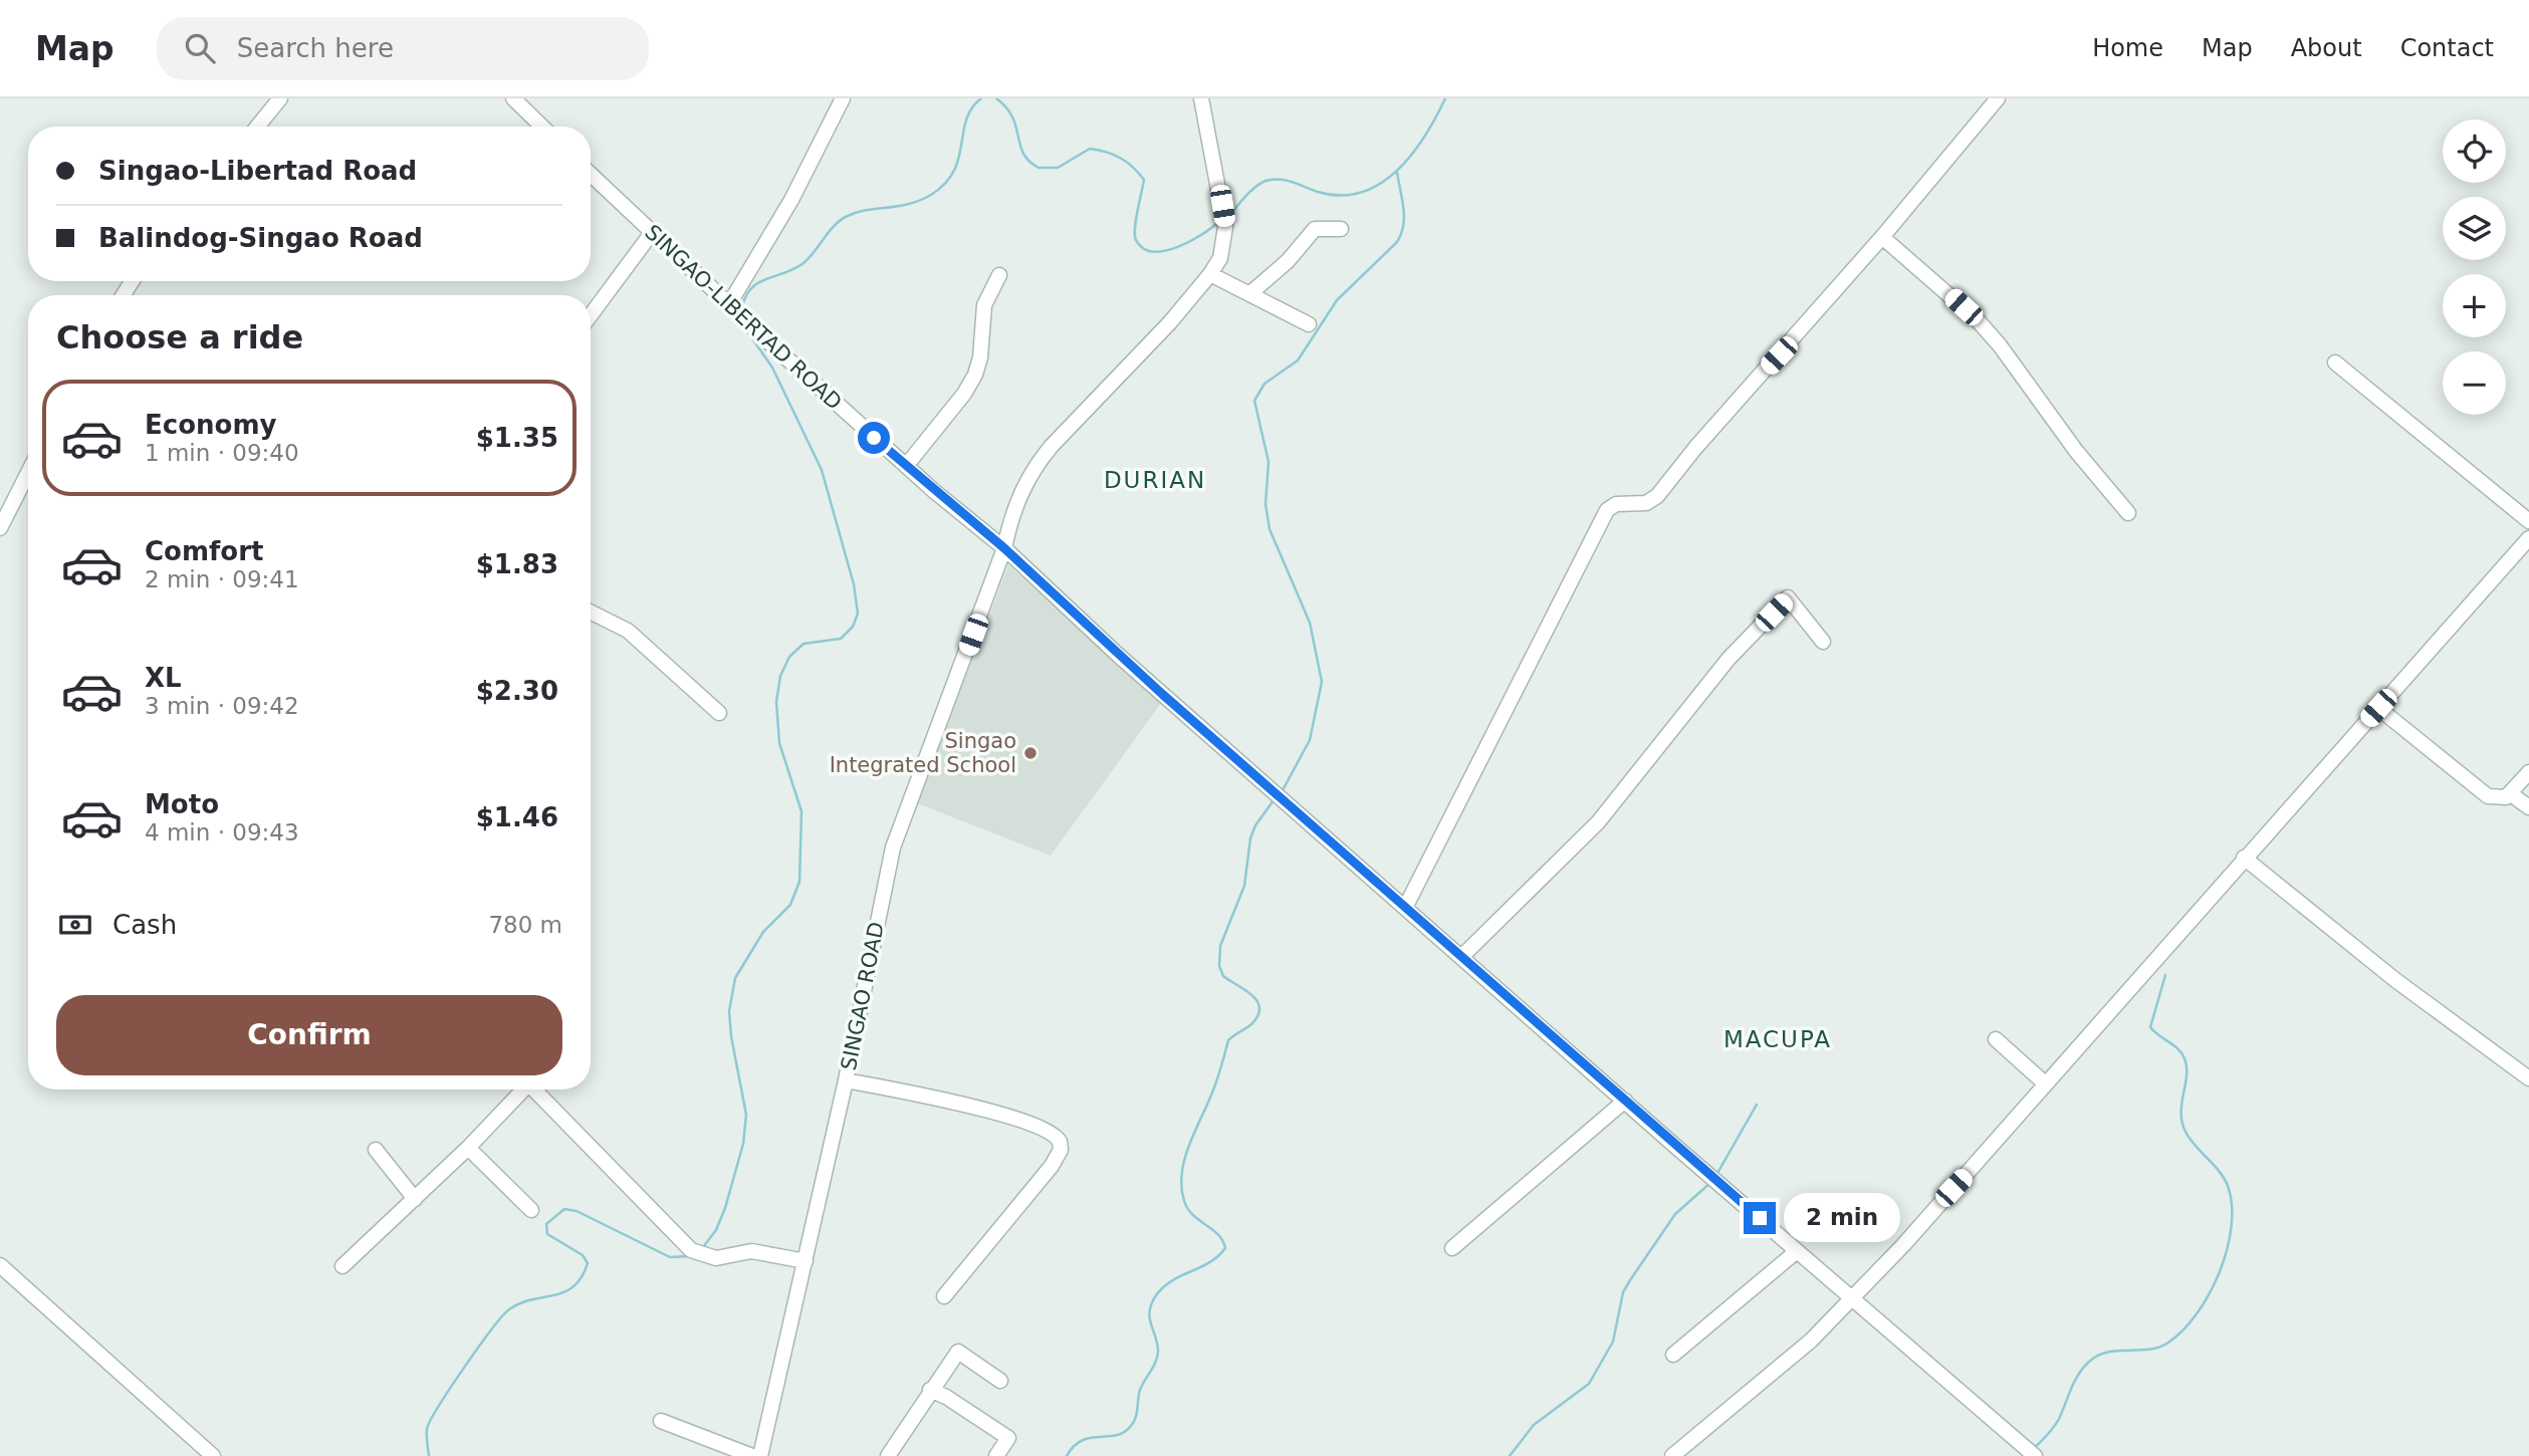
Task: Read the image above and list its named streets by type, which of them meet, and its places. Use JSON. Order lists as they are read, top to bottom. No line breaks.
{"streets":{"street":["SINGAO-LIBERTAD ROAD","SINGAO ROAD"]},"crossings":[["SINGAO-LIBERTAD ROAD","SINGAO ROAD"]],"districts":["DURIAN","MACUPA"],"places":["Singao Integrated School"],"page":{"header":"Map","search":"Search here","nav":["Home","Map","About","Contact"],"map_buttons":["+","−"],"banner":["Singao-Libertad Road","Balindog-Singao Road"],"heading":"Choose a ride","list":[{"name":"Economy","note":"1 min · 09:40","value":"$1.35"},{"name":"Comfort","note":"2 min · 09:41","value":"$1.83"},{"name":"XL","note":"3 min · 09:42","value":"$2.30"},{"name":"Moto","note":"4 min · 09:43","value":"$1.46"}],"pay":["Cash","780 m"],"buttons":"Confirm","bubble":"2 min"}}
